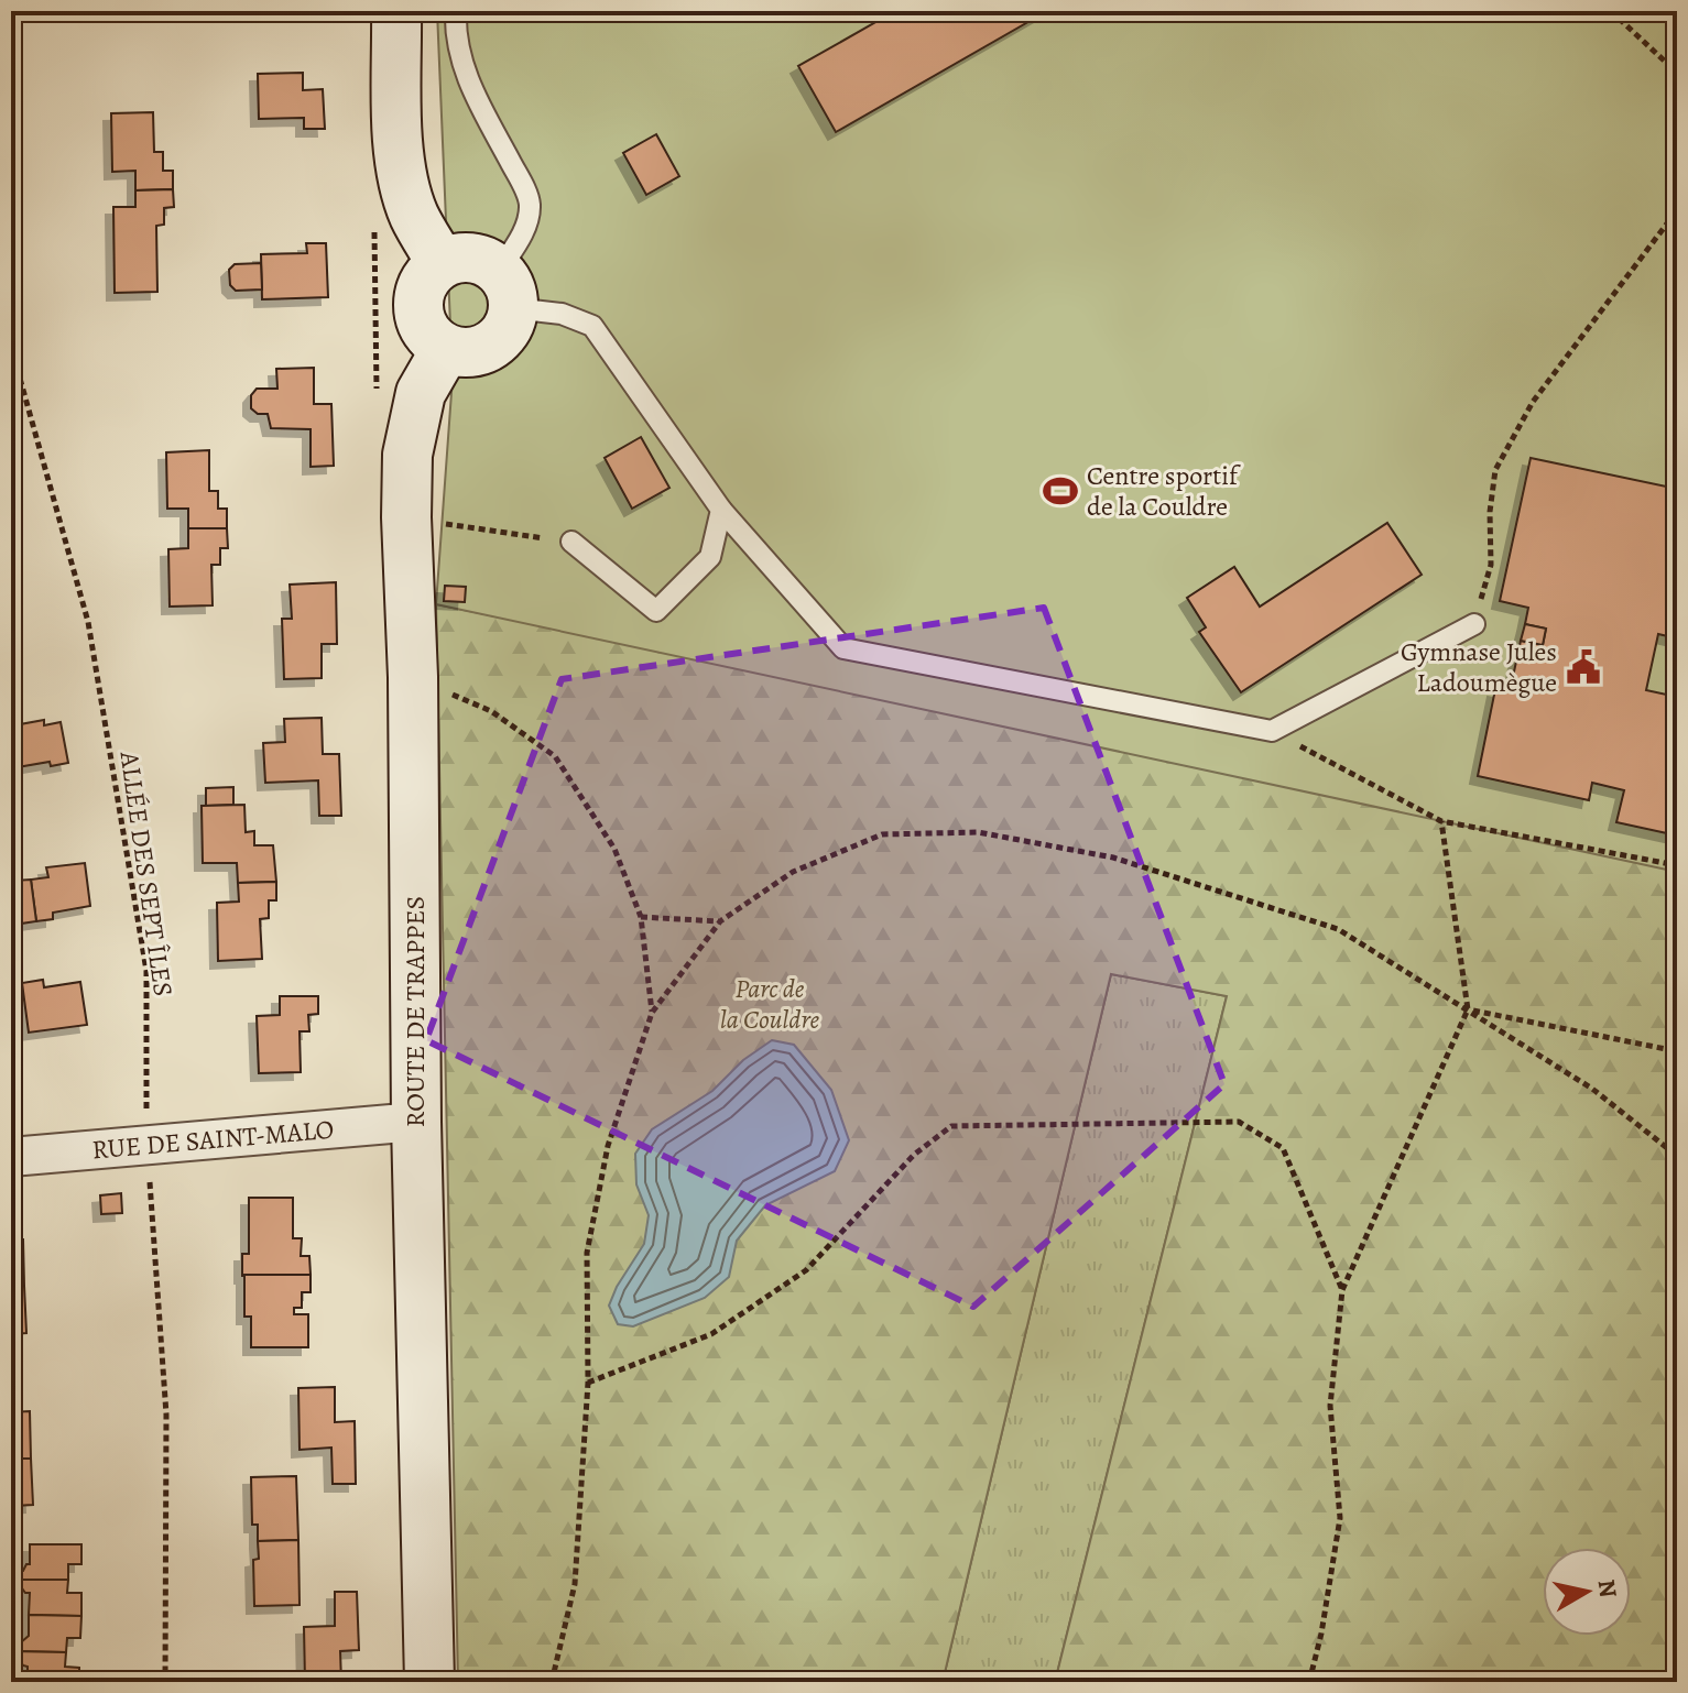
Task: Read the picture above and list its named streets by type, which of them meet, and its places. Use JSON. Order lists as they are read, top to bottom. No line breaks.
{"streets":{"street":["ROUTE DE TRAPPES","RUE DE SAINT-MALO"],"path":["ALLÉE DES SEPT ÎLES"]},"crossings":[["ALLÉE DES SEPT ÎLES","RUE DE SAINT-MALO"],["ROUTE DE TRAPPES","RUE DE SAINT-MALO"]],"parks":["Parc de la Couldre"],"places":{"sports":["Centre sportif de la Couldre"],"public building":["Gymnase Jules Ladoumègue"]},"north":"right"}
